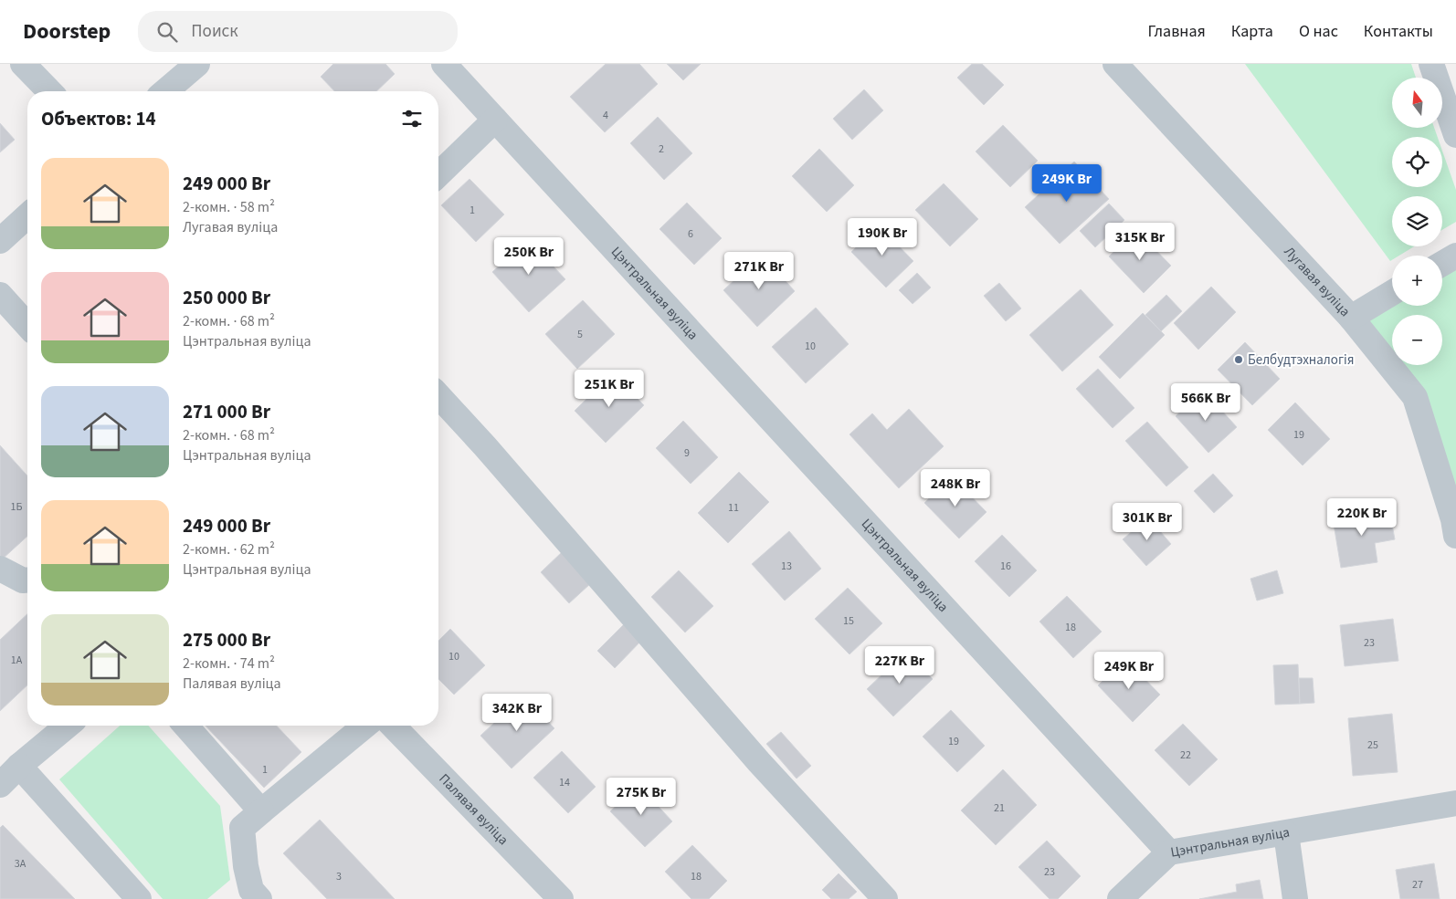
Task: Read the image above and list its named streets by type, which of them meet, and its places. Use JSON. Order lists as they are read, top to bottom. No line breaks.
{"streets":{"street":["Лугавая вуліца","Цэнтральная вуліца","Палявая вуліца"]},"places":["Белбудтэхналогія"],"house_numbers":["4","2","1","6","5","10","19","9","1Б","11","13","16","15","18","23","10","1А","19","25","22","1","14","21","3А","23","3","18","27"],"north":"top","page":{"header":"Doorstep","search":"Поиск","nav":["Главная","Карта","О нас","Контакты"],"map_buttons":["+","−"],"heading":"Объектов: 14","list":[{"name":"249 000 Br","note":"2-комн. · 58 m² · Лугавая вуліца"},{"name":"250 000 Br","note":"2-комн. · 68 m² · Цэнтральная вуліца"},{"name":"271 000 Br","note":"2-комн. · 68 m² · Цэнтральная вуліца"},{"name":"249 000 Br","note":"2-комн. · 62 m² · Цэнтральная вуліца"},{"name":"275 000 Br","note":"2-комн. · 74 m² · Палявая вуліца"}],"price":["249K Br","190K Br","315K Br","250K Br","271K Br","251K Br","566K Br","248K Br","220K Br","301K Br","227K Br","249K Br","342K Br","275K Br"]}}
